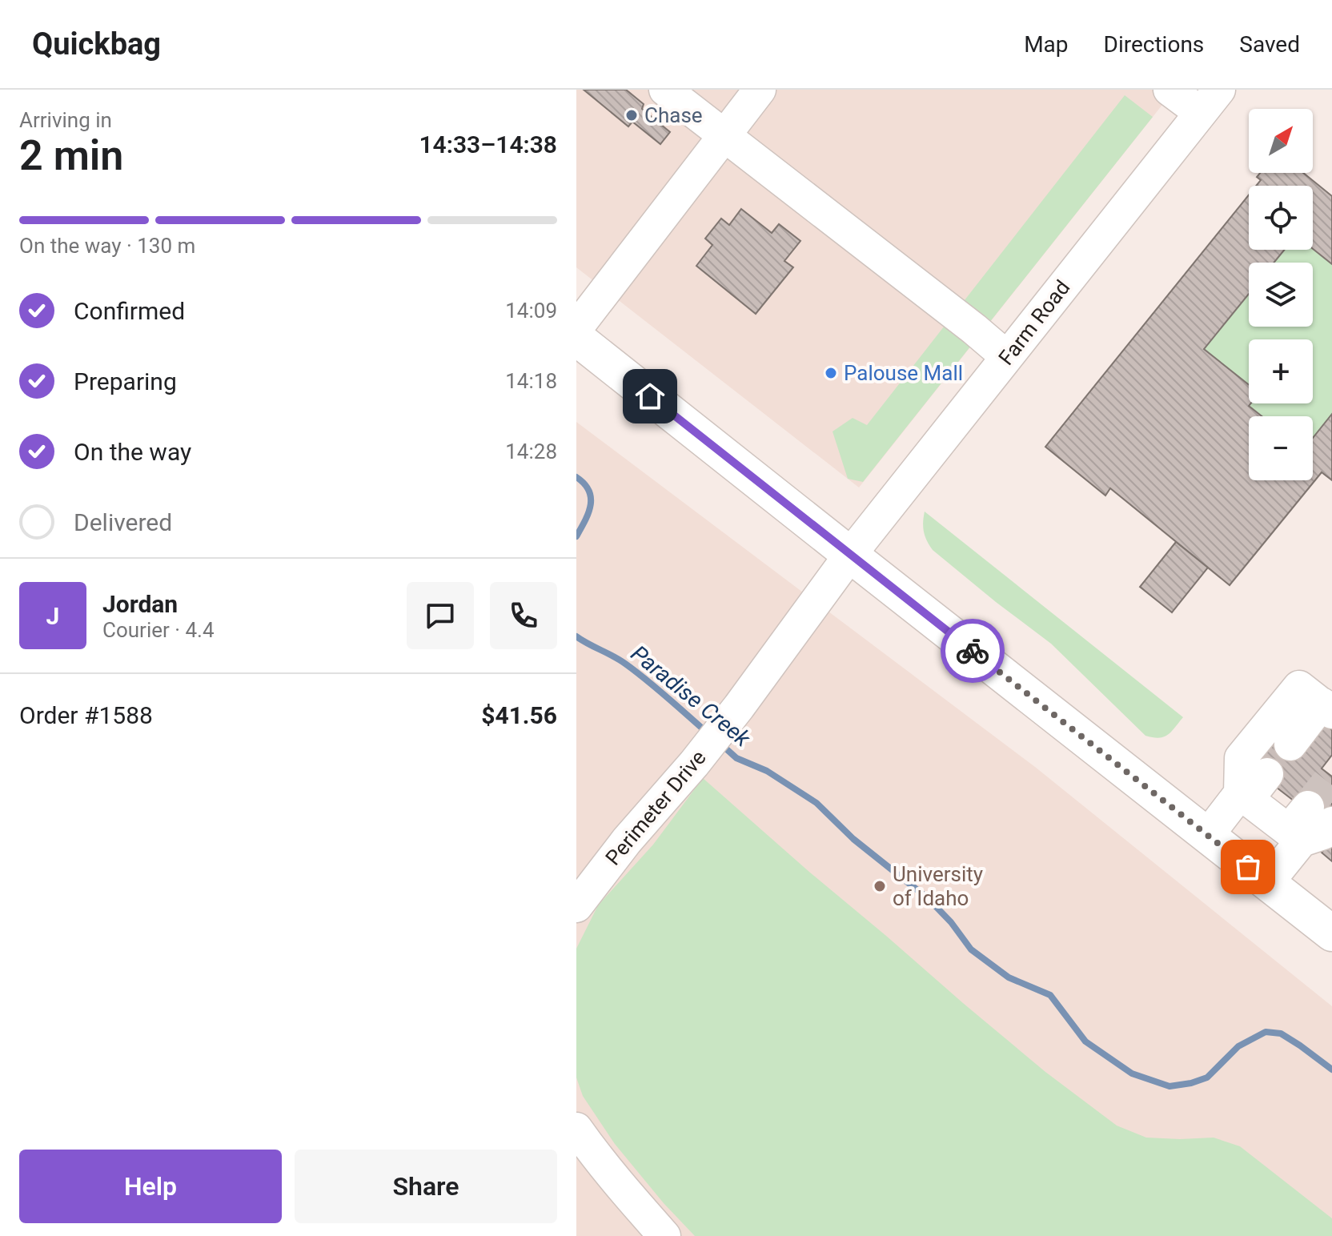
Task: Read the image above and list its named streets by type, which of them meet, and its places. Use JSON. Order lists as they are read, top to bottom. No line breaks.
{"streets":{"street":["Farm Road","Perimeter Drive"]},"crossings":[["Farm Road","Perimeter Drive"]],"water":["Paradise Creek"],"places":["Chase","Palouse Mall","University of Idaho"],"north":"top right","page":{"header":"Quickbag","nav":["Map","Directions","Saved"],"heading":["2 min","Arriving in","14:33–14:38"],"panel":["Jordan","Courier · 4.4","Order #1588","$41.56"],"map_buttons":["+","−"],"bar":"On the way · 130 m","list":[["Confirmed","14:09"],["Preparing","14:18"],["On the way","14:28"],"Delivered"],"round":"J","buttons":["Help","Share"]}}
